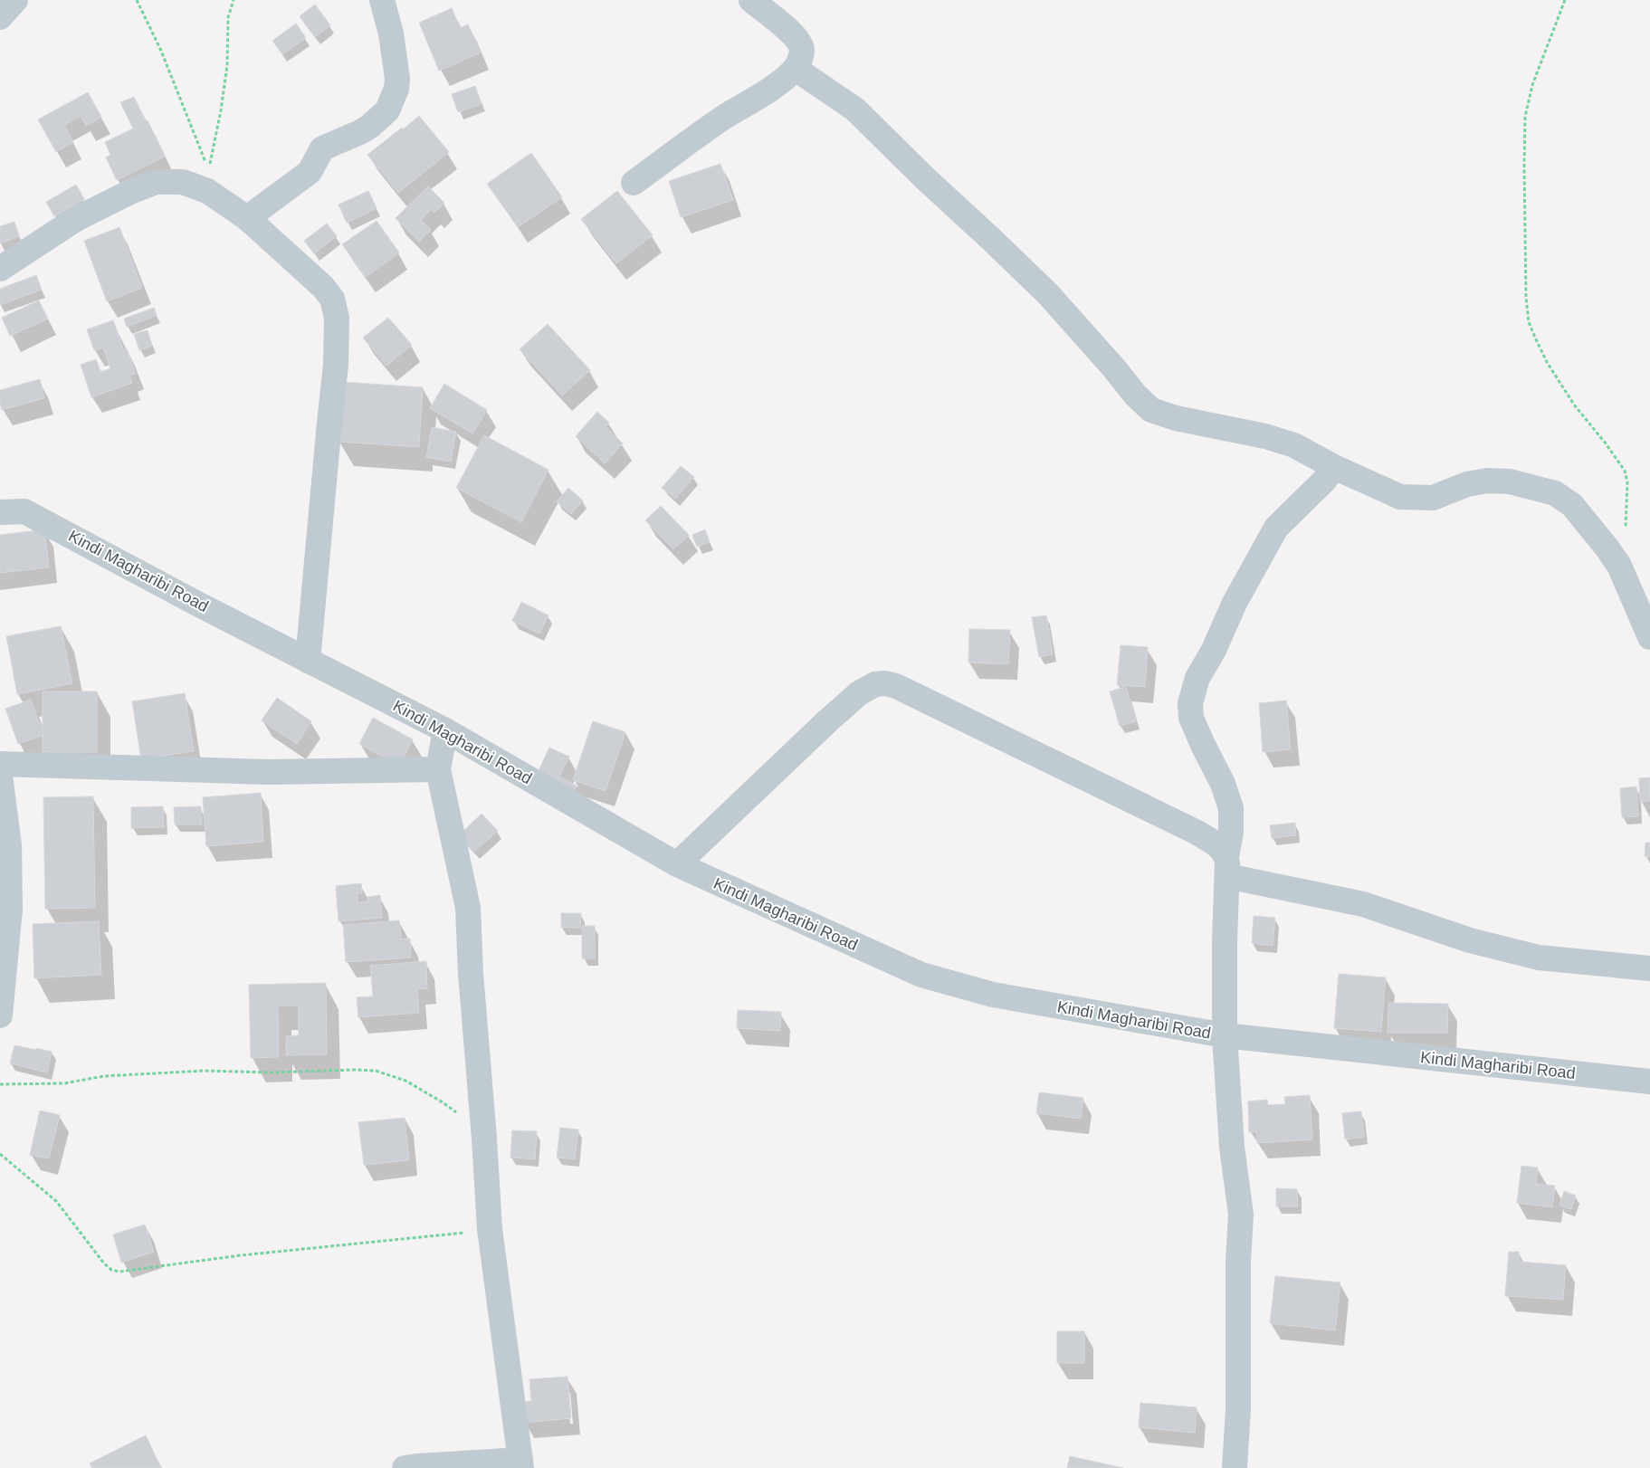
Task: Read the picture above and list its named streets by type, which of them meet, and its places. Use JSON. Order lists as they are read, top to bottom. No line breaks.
{"streets":{"street":["Kindi Magharibi Road"]}}
